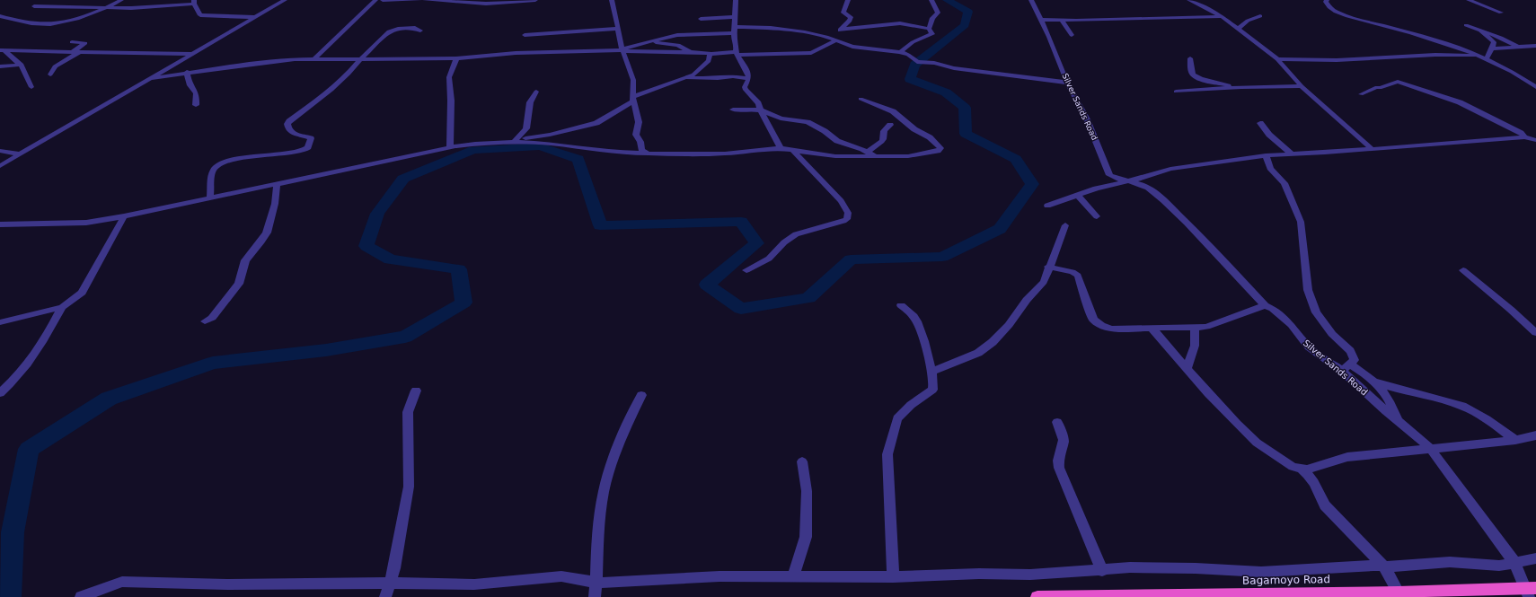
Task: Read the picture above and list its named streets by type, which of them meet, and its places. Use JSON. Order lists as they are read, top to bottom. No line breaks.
{"streets":{"highway":["Bagamoyo Road"],"street":["Silver Sands Road"]},"crossings":[["Silver Sands Road","Bagamoyo Road"]]}
